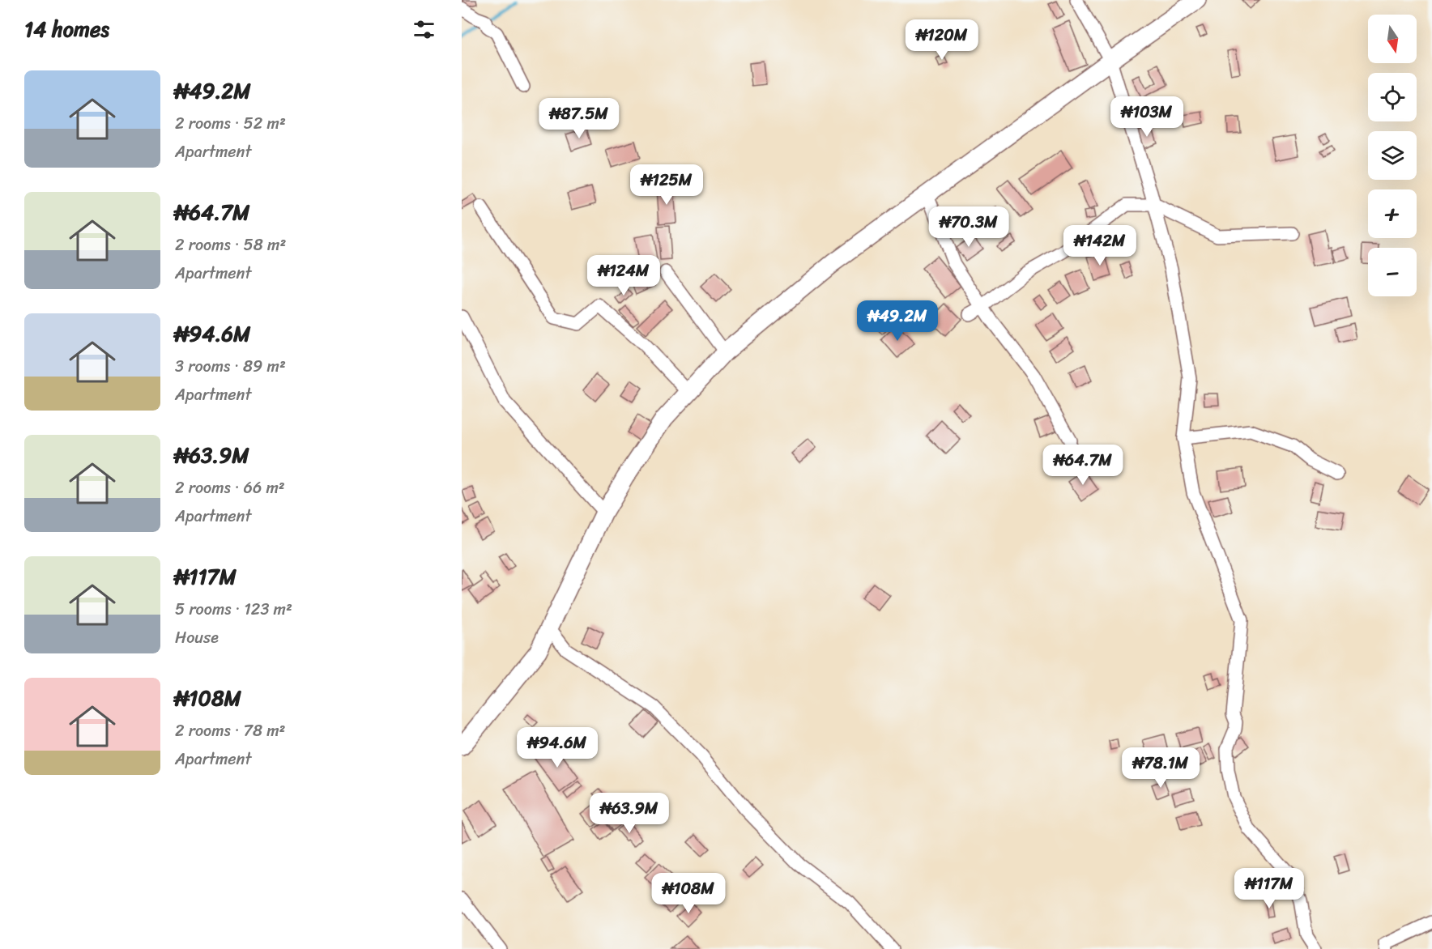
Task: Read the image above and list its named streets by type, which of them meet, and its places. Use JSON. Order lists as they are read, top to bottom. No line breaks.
{"north":"bottom","page":{"heading":"14 homes","map_buttons":["+","−"],"price":["₦120M","₦103M","₦87.5M","₦125M","₦70.3M","₦142M","₦124M","₦49.2M","₦64.7M","₦94.6M","₦78.1M","₦63.9M","₦117M","₦108M"],"list":[{"name":"₦49.2M","note":"2 rooms · 52 m² · Apartment"},{"name":"₦64.7M","note":"2 rooms · 58 m² · Apartment"},{"name":"₦94.6M","note":"3 rooms · 89 m² · Apartment"},{"name":"₦63.9M","note":"2 rooms · 66 m² · Apartment"},{"name":"₦117M","note":"5 rooms · 123 m² · House"},{"name":"₦108M","note":"2 rooms · 78 m² · Apartment"}]}}
